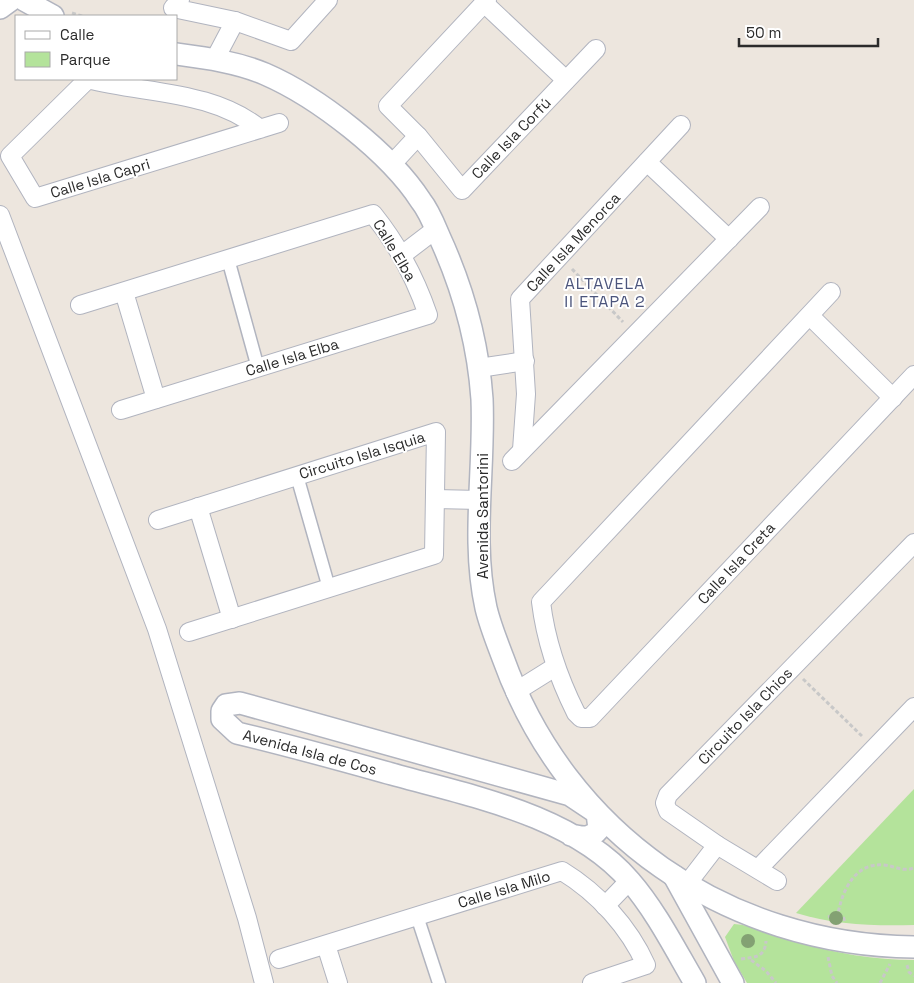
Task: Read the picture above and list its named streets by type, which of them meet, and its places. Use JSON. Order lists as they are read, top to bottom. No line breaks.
{"streets":{"street":["Calle Isla Corfú","Calle Isla Capri","Calle Isla Menorca","Calle Elba","Calle Isla Elba","Circuito Isla Isquia","Avenida Santorini","Calle Isla Creta","Circuito Isla Chios","Avenida Isla de Cos","Calle Isla Milo"]},"crossings":[["Calle Elba","Calle Isla Elba"],["Avenida Santorini","Avenida Isla de Cos"]],"districts":["ALTAVELA II ETAPA 2"],"legend":["Calle","Parque"],"scale_bar":"50 m"}
